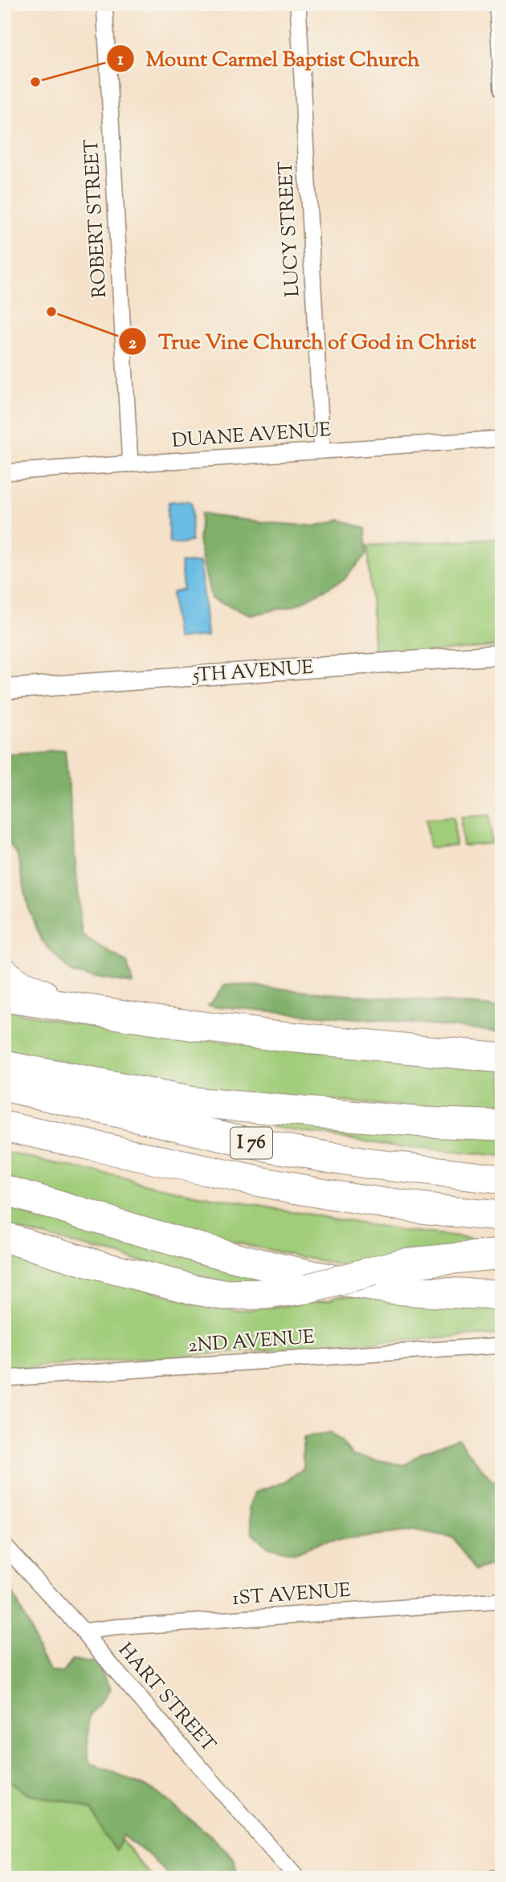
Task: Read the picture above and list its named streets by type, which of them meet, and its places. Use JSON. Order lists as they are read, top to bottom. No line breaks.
{"streets":{"highway":["I 76"],"street":["ROBERT STREET","LUCY STREET","DUANE AVENUE","5TH AVENUE","2ND AVENUE","1ST AVENUE","HART STREET"]},"crossings":[["ROBERT STREET","DUANE AVENUE"],["LUCY STREET","DUANE AVENUE"],["1ST AVENUE","HART STREET"]],"places":["Mount Carmel Baptist Church","True Vine Church of God in Christ"]}
